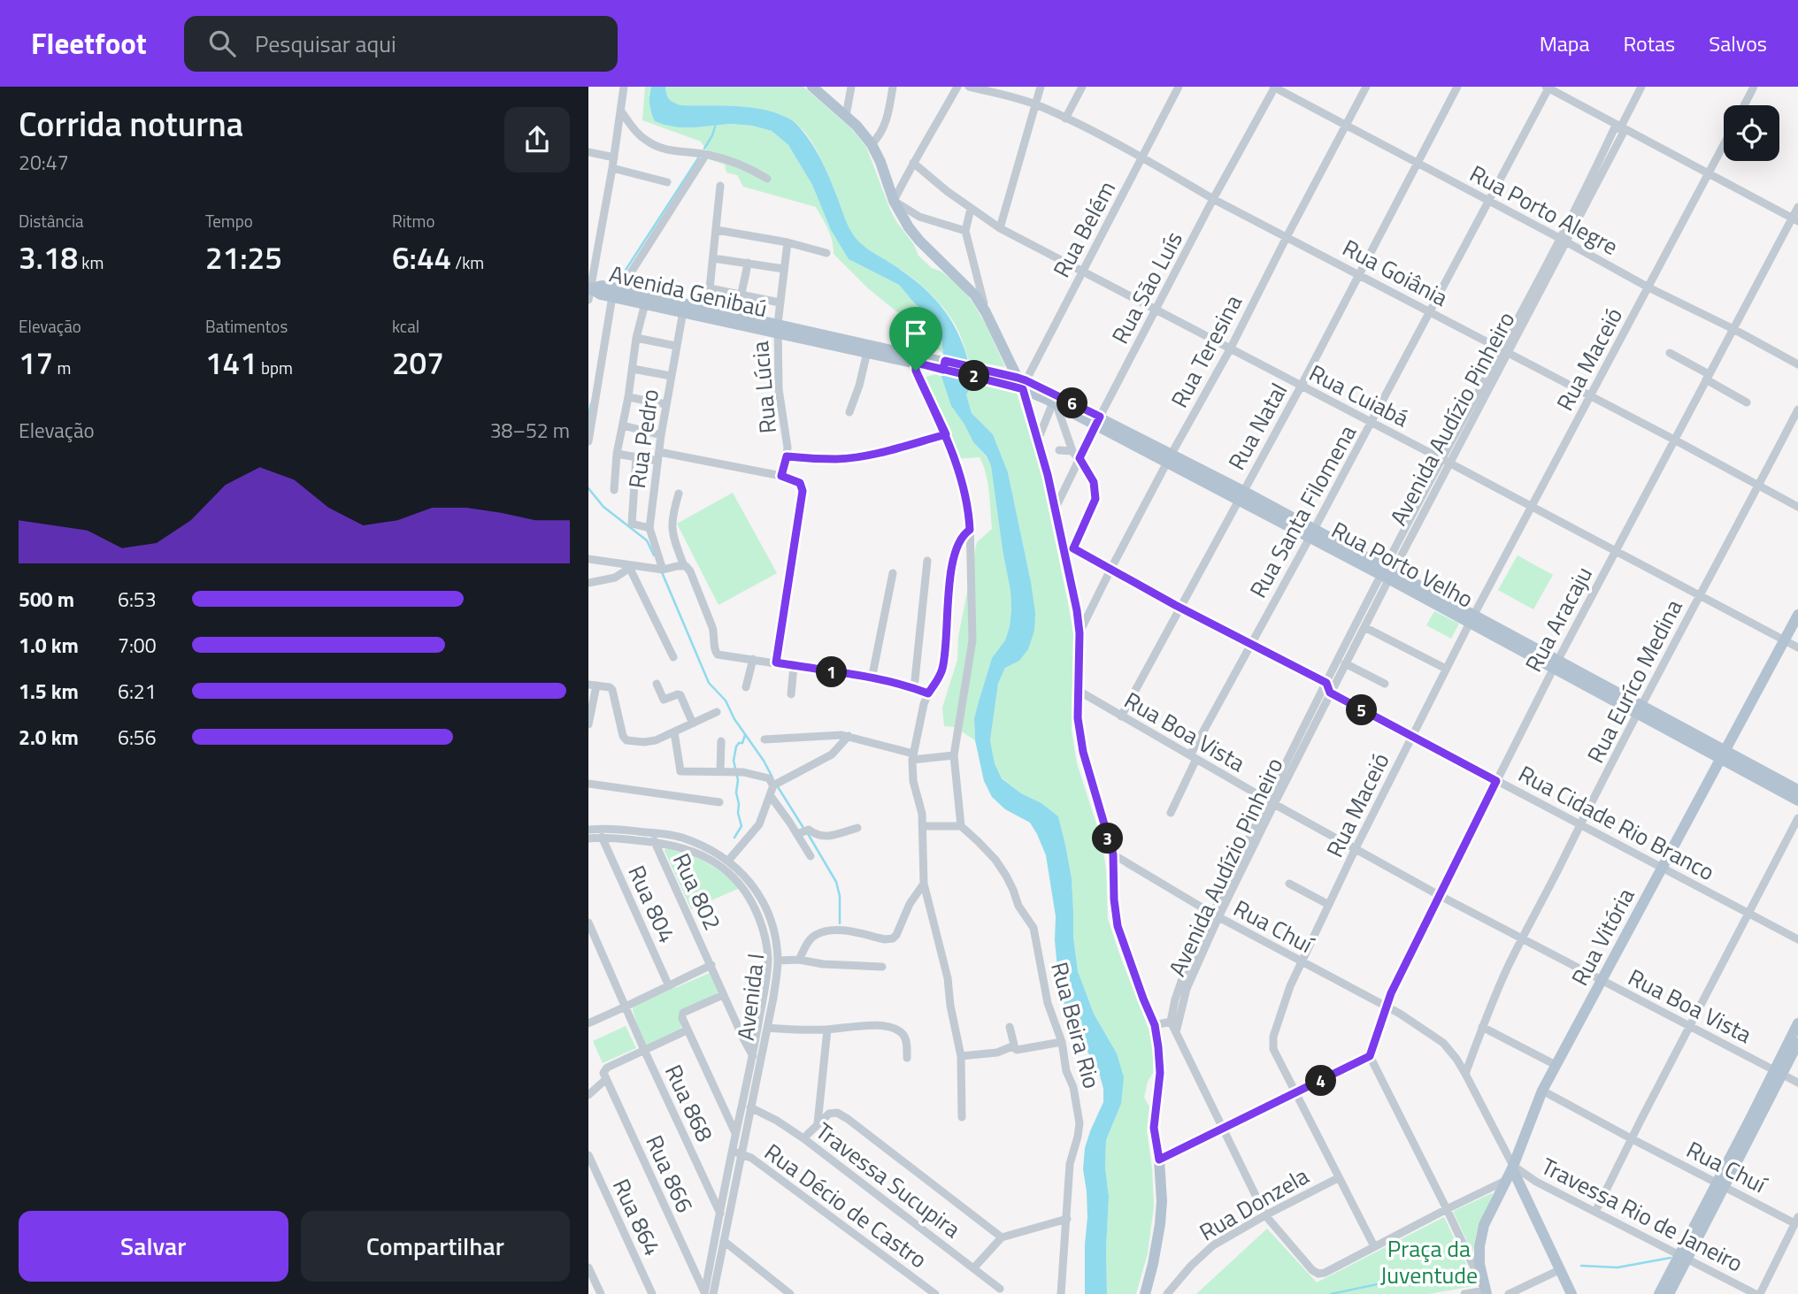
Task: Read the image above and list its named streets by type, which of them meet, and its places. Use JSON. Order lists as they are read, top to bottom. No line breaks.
{"streets":{"main road":["Avenida Genibaú","Rua Porto Velho","Rua Vitória"],"street":["Rua Porto Alegre","Rua Belém","Rua Goiânia","Rua São Luís","Rua Teresina","Rua Maceió","Rua Lúcia","Rua Cuiabá","Avenida Audízio Pinheiro","Rua Natal","Rua Pedro","Rua Santa Filomena","Rua Aracaju","Rua Euríco Medina","Rua Boa Vista","Rua Cidade Rio Branco","Rua 802","Rua 804","Rua Chuí","Avenida I","Rua Beira Rio","Rua 868","Rua 866","Travessa Sucupira","Rua Donzela","Rua Décio de Castro","Travessa Rio de Janeiro","Rua 864"]},"crossings":[["Rua Porto Alegre","Rua São Luís"],["Rua Porto Alegre","Rua Teresina"],["Rua Porto Alegre","Rua Maceió"],["Rua Porto Alegre","Avenida Audízio Pinheiro"],["Rua Porto Alegre","Rua Natal"],["Rua Porto Alegre","Rua Santa Filomena"],["Rua Porto Alegre","Rua Aracaju"],["Rua Belém","Rua Goiânia"],["Rua Belém","Rua Cuiabá"],["Rua Belém","Rua Porto Velho"],["Rua Goiânia","Rua São Luís"],["Rua Goiânia","Rua Teresina"],["Rua Goiânia","Rua Maceió"],["Rua Goiânia","Avenida Audízio Pinheiro"],["Rua Goiânia","Rua Natal"],["Rua Goiânia","Rua Santa Filomena"],["Rua Goiânia","Rua Aracaju"],["Rua Goiânia","Rua Euríco Medina"],["Rua São Luís","Rua Cuiabá"],["Rua São Luís","Rua Porto Velho"],["Avenida Genibaú","Rua Lúcia"],["Avenida Genibaú","Rua Pedro"],["Rua Teresina","Rua Cuiabá"],["Rua Teresina","Rua Porto Velho"],["Rua Maceió","Rua Cuiabá"],["Rua Maceió","Rua Porto Velho"],["Rua Maceió","Rua Boa Vista"],["Rua Maceió","Rua Cidade Rio Branco"],["Rua Maceió","Rua Chuí"],["Rua Maceió","Rua Donzela"],["Rua Maceió","Travessa Rio de Janeiro"],["Rua Cuiabá","Avenida Audízio Pinheiro"],["Rua Cuiabá","Rua Natal"],["Rua Cuiabá","Rua Santa Filomena"],["Rua Cuiabá","Rua Aracaju"],["Rua Cuiabá","Rua Euríco Medina"],["Rua Cuiabá","Rua Vitória"],["Avenida Audízio Pinheiro","Rua Porto Velho"],["Avenida Audízio Pinheiro","Rua Boa Vista"],["Avenida Audízio Pinheiro","Rua Cidade Rio Branco"],["Avenida Audízio Pinheiro","Rua Chuí"],["Rua Natal","Rua Porto Velho"],["Rua Natal","Rua Boa Vista"],["Rua Santa Filomena","Rua Porto Velho"],["Rua Santa Filomena","Rua Boa Vista"],["Rua Porto Velho","Rua Aracaju"],["Rua Porto Velho","Rua Euríco Medina"],["Rua Porto Velho","Rua Vitória"],["Rua Aracaju","Rua Boa Vista"],["Rua Aracaju","Rua Cidade Rio Branco"],["Rua Aracaju","Rua Chuí"],["Rua Euríco Medina","Rua Boa Vista"],["Rua Euríco Medina","Rua Cidade Rio Branco"],["Rua Euríco Medina","Rua Chuí"],["Rua Boa Vista","Rua Vitória"],["Rua Cidade Rio Branco","Rua Vitória"],["Rua 802","Avenida I"],["Rua 804","Avenida I"],["Rua Chuí","Rua Vitória"],["Rua Chuí","Travessa Rio de Janeiro"],["Rua Vitória","Travessa Rio de Janeiro"],["Avenida I","Rua 868"],["Avenida I","Rua 866"],["Avenida I","Travessa Sucupira"],["Avenida I","Rua Décio de Castro"],["Rua Donzela","Travessa Rio de Janeiro"]],"parks":["Praça da Juventude"],"page":{"header":"Fleetfoot","search":"Pesquisar aqui","nav":["Mapa","Rotas","Salvos"],"heading":["Corrida noturna","20:47"],"stats":[["Distância","3.18 km"],["Tempo","21:25"],["Ritmo","6:44 /km"],["Elevação","17 m"],["Batimentos","141 bpm"],["kcal","207"]],"pins":["2","6","1","5","3","4"],"chart":["Elevação","38–52 m"],"list":[{"name":"500 m","note":"6:53"},{"name":"1.0 km","note":"7:00"},{"name":"1.5 km","note":"6:21"},{"name":"2.0 km","note":"6:56"}],"buttons":["Salvar","Compartilhar"]}}
